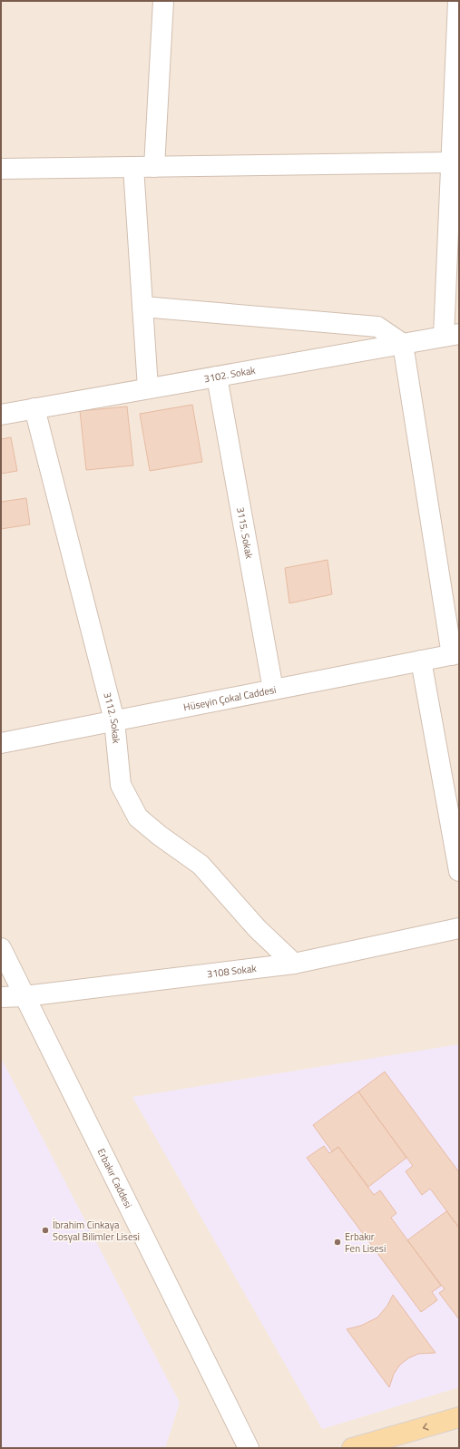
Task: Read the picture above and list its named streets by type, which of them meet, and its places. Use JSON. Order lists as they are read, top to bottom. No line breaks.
{"streets":{"street":["3102. Sokak","3115. Sokak","Hüseyin Çokal Caddesi","3112. Sokak","3108 Sokak","Erbakır Caddesi"]},"crossings":[["3102. Sokak","3115. Sokak"],["3102. Sokak","3112. Sokak"],["3115. Sokak","Hüseyin Çokal Caddesi"],["Hüseyin Çokal Caddesi","3112. Sokak"],["3112. Sokak","3108 Sokak"],["3108 Sokak","Erbakır Caddesi"]],"places":["İbrahim Cinkaya Sosyal Bilimler Lisesi","Erbakır Fen Lisesi"]}
